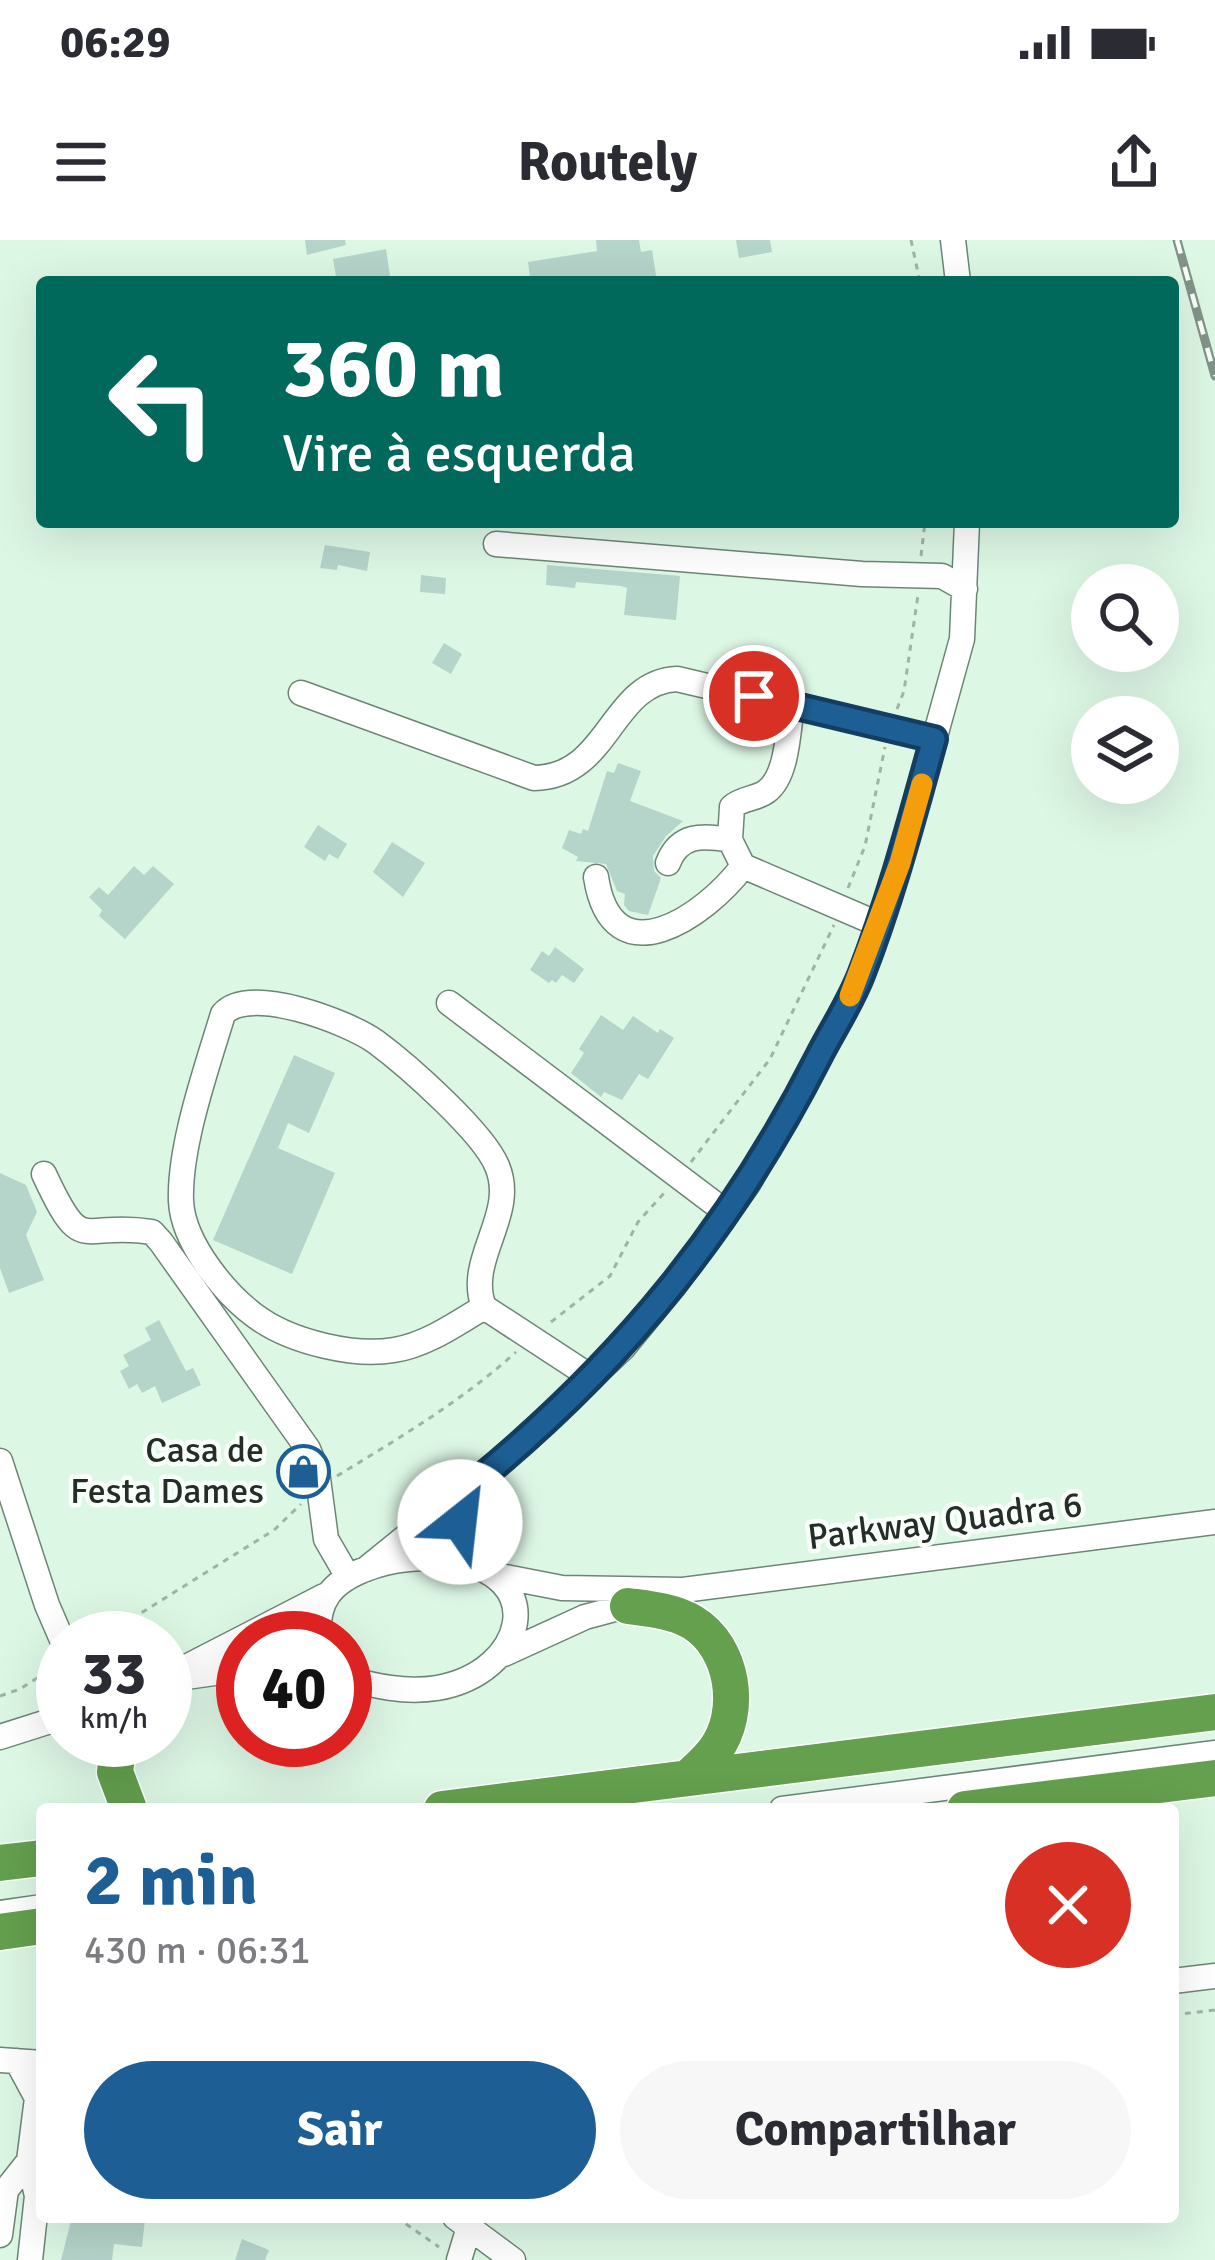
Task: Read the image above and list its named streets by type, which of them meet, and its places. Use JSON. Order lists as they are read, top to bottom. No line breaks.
{"streets":{"street":["Parkway Quadra 6"]},"places":{"shop":["Casa de Festa Dames"]},"page":{"status":"06:29","header":"Routely","turn":["360 m","Vire à esquerda"],"speed":"33 km/h","limit":"40","heading":["2 min","430 m · 06:31"],"buttons":["Sair","Compartilhar"]}}
